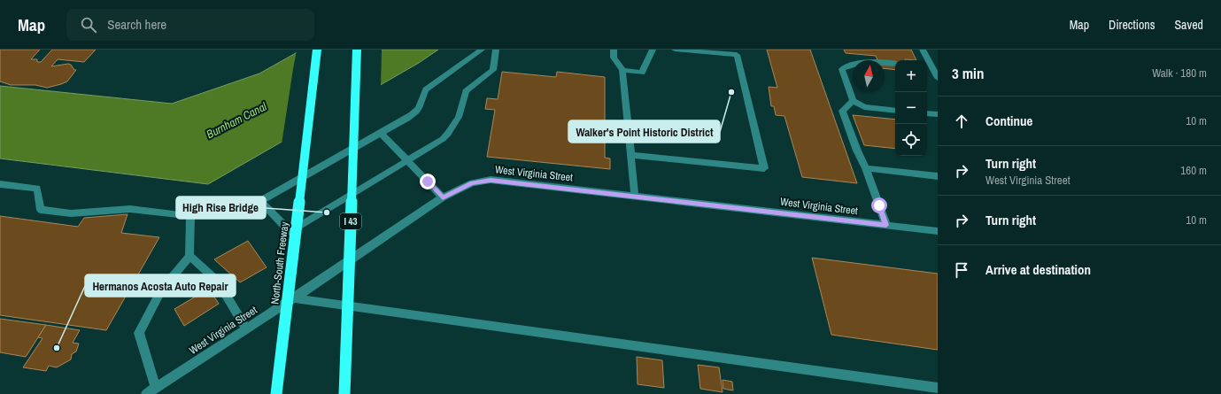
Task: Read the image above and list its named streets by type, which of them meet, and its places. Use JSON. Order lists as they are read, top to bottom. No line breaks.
{"streets":{"highway":["I 43","North-South Freeway"],"street":["West Virginia Street"]},"water":["Burnham Canal"],"places":["Walker's Point Historic District","High Rise Bridge","Hermanos Acosta Auto Repair"],"north":"top","page":{"header":"Map","search":"Search here","nav":["Map","Directions","Saved"],"heading":["3 min","Walk · 180 m"],"map_buttons":["+","−"],"list":[["Continue","10 m"],["Turn right","West Virginia Street","160 m"],["Turn right","10 m"],"Arrive at destination"]}}
